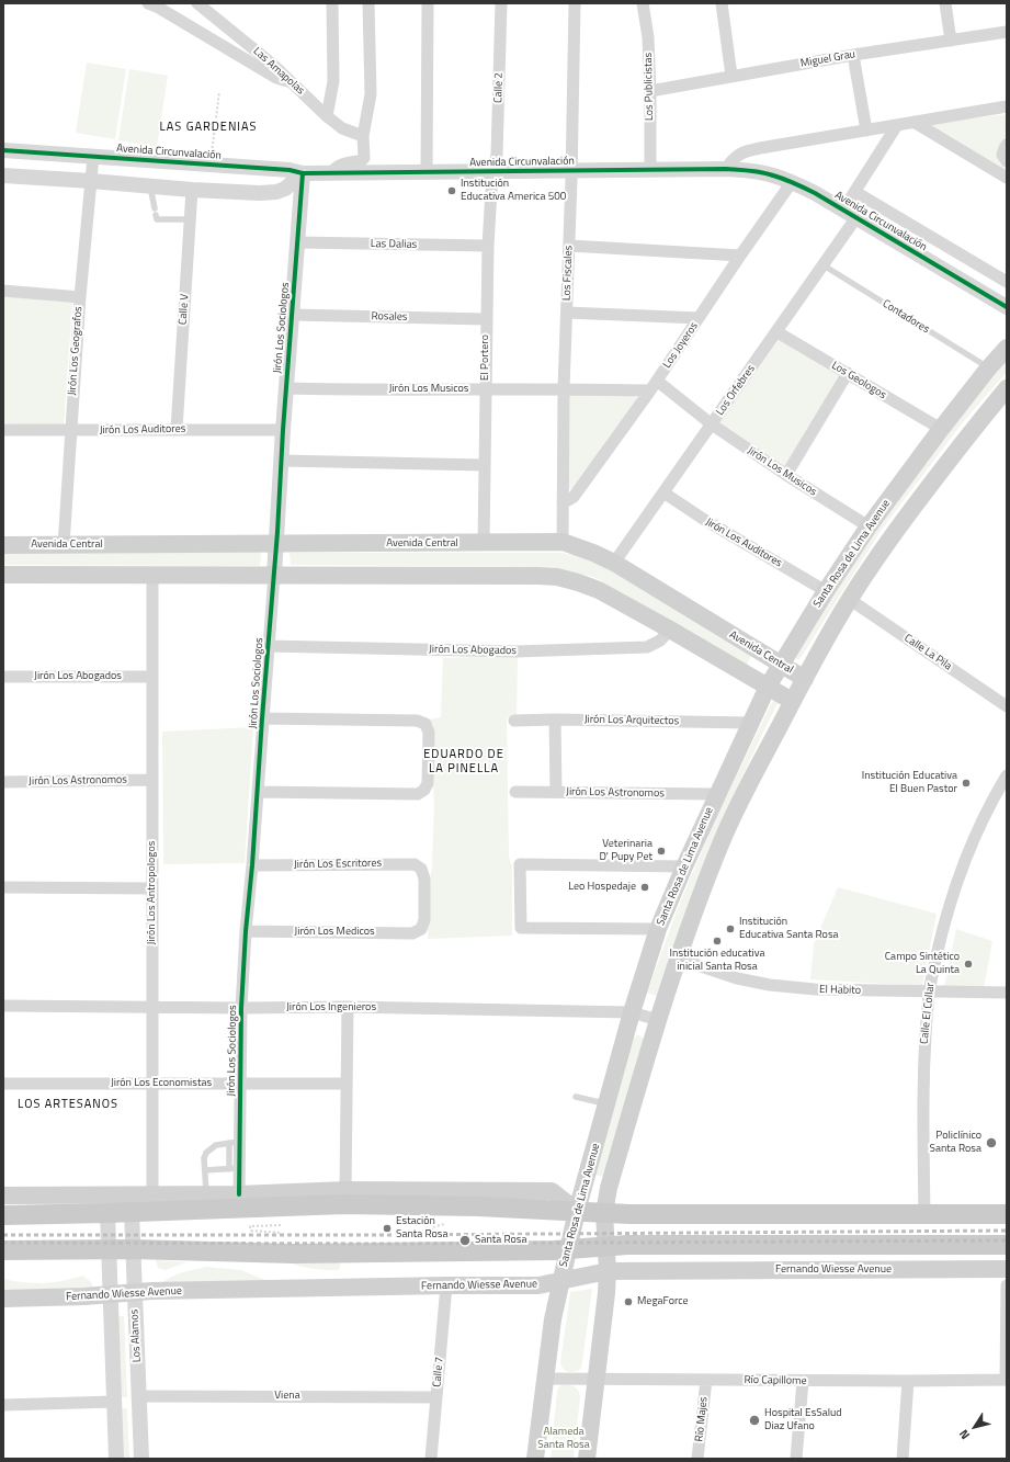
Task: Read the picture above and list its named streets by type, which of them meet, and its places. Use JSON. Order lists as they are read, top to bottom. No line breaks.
{"streets":{"main road":["Avenida Central","Santa Rosa de Lima Avenue","Fernando Wiesse Avenue"],"street":["Miguel Grau","Las Amapolas","Los Publicistas","Calle 2","Avenida Circunvalación","Las Dalias","Los Fiscales","Calle V","Rosales","Jirón Los Sociologos","Los Joyeros","Jirón Los Geografos","El Portero","Los Geologos","Jirón Los Musicos","Los Orfebres","Jirón Los Auditores","Jirón Los Abogados","Calle La Pila","Jirón Los Arquitectos","Jirón Los Astronomos","Jirón Los Escritores","Jirón Los Antropologos","Jirón Los Medicos","El Habito","Jirón Los Ingenieros","Calle El Collar","Jirón Los Economistas","Los Alamos","Calle 7","Río Capillome","Viena","Río Majes"],"lane":["Contadores"]},"crossings":[["Miguel Grau","Los Publicistas"],["Los Publicistas","Avenida Circunvalación"],["Calle 2","Avenida Circunvalación"],["Calle 2","El Portero"],["Avenida Circunvalación","Los Fiscales"],["Avenida Circunvalación","Jirón Los Sociologos"],["Avenida Circunvalación","Los Joyeros"],["Avenida Circunvalación","Jirón Los Geografos"],["Avenida Circunvalación","El Portero"],["Avenida Circunvalación","Los Orfebres"],["Las Dalias","Jirón Los Sociologos"],["Las Dalias","El Portero"],["Los Fiscales","Los Joyeros"],["Los Fiscales","Jirón Los Musicos"],["Los Fiscales","Avenida Central"],["Calle V","Jirón Los Auditores"],["Rosales","Jirón Los Sociologos"],["Rosales","El Portero"],["Contadores","Los Orfebres"],["Contadores","Santa Rosa de Lima Avenue"],["Jirón Los Sociologos","Jirón Los Musicos"],["Jirón Los Sociologos","Jirón Los Auditores"],["Jirón Los Sociologos","Avenida Central"],["Jirón Los Sociologos","Jirón Los Abogados"],["Jirón Los Sociologos","Jirón Los Escritores"],["Jirón Los Sociologos","Jirón Los Medicos"],["Jirón Los Sociologos","Jirón Los Ingenieros"],["Jirón Los Sociologos","Jirón Los Economistas"],["Los Joyeros","Jirón Los Musicos"],["Jirón Los Geografos","Jirón Los Auditores"],["Jirón Los Geografos","Avenida Central"],["El Portero","Jirón Los Musicos"],["El Portero","Avenida Central"],["Los Geologos","Los Orfebres"],["Los Geologos","Santa Rosa de Lima Avenue"],["Jirón Los Musicos","Los Orfebres"],["Jirón Los Musicos","Santa Rosa de Lima Avenue"],["Los Orfebres","Jirón Los Auditores"],["Los Orfebres","Avenida Central"],["Jirón Los Auditores","Santa Rosa de Lima Avenue"],["Avenida Central","Santa Rosa de Lima Avenue"],["Santa Rosa de Lima Avenue","Calle La Pila"],["Santa Rosa de Lima Avenue","Jirón Los Arquitectos"],["Santa Rosa de Lima Avenue","Jirón Los Astronomos"],["Santa Rosa de Lima Avenue","El Habito"],["Santa Rosa de Lima Avenue","Jirón Los Ingenieros"],["Santa Rosa de Lima Avenue","Fernando Wiesse Avenue"],["Santa Rosa de Lima Avenue","Río Capillome"],["Jirón Los Abogados","Jirón Los Antropologos"],["Jirón Los Astronomos","Jirón Los Antropologos"],["Jirón Los Escritores","Jirón Los Medicos"],["Jirón Los Antropologos","Jirón Los Ingenieros"],["Jirón Los Antropologos","Jirón Los Economistas"],["El Habito","Calle El Collar"],["Fernando Wiesse Avenue","Los Alamos"],["Fernando Wiesse Avenue","Calle 7"],["Los Alamos","Viena"],["Calle 7","Viena"],["Río Capillome","Río Majes"]],"districts":["LAS GARDENIAS","EDUARDO DE LA PINELLA","LOS ARTESANOS"],"parks":["Alameda Santa Rosa"],"places":["Institución Educativa America 500","Institución Educativa El Buen Pastor","Veterinaria D' Pupy Pet","Leo Hospedaje","Institución Educativa Santa Rosa","Institución educativa inicial Santa Rosa","Campo Sintético La Quinta","Policlínico Santa Rosa","Estación Santa Rosa","Santa Rosa","MegaForce","Hospital EsSalud Diaz Ufano"],"north":"bottom left"}
